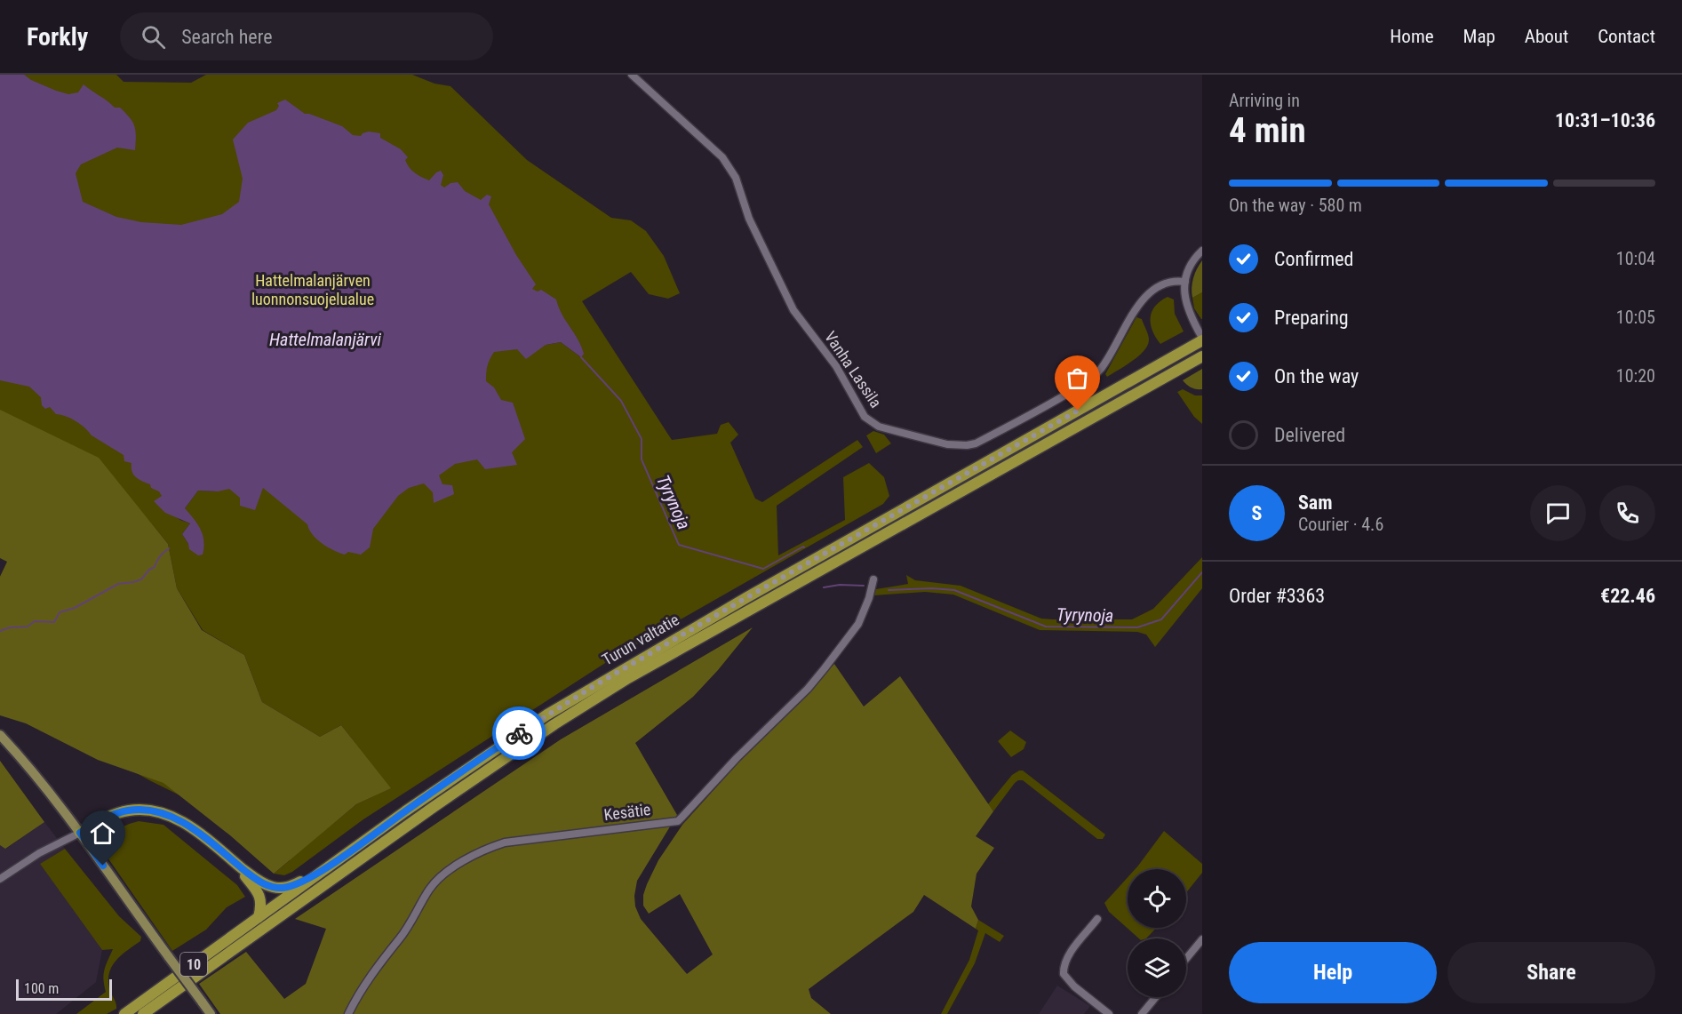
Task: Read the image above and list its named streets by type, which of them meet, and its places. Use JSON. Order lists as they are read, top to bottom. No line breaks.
{"streets":{"highway":["Turun valtatie","10"],"street":["Vanha Lassila","Kesätie"]},"water":["Hattelmalanjärvi","Tyrynoja"],"parks":["Hattelmalanjärven luonnonsuojelualue"],"scale_bar":"100 m","page":{"header":"Forkly","search":"Search here","nav":["Home","Map","About","Contact"],"heading":["4 min","Arriving in","10:31–10:36"],"panel":["Sam","Courier · 4.6","Order #3363","€22.46"],"bar":"On the way · 580 m","list":[["Confirmed","10:04"],["Preparing","10:05"],["On the way","10:20"],"Delivered"],"round":"S","buttons":["Help","Share"],"scale":"100 m"}}
